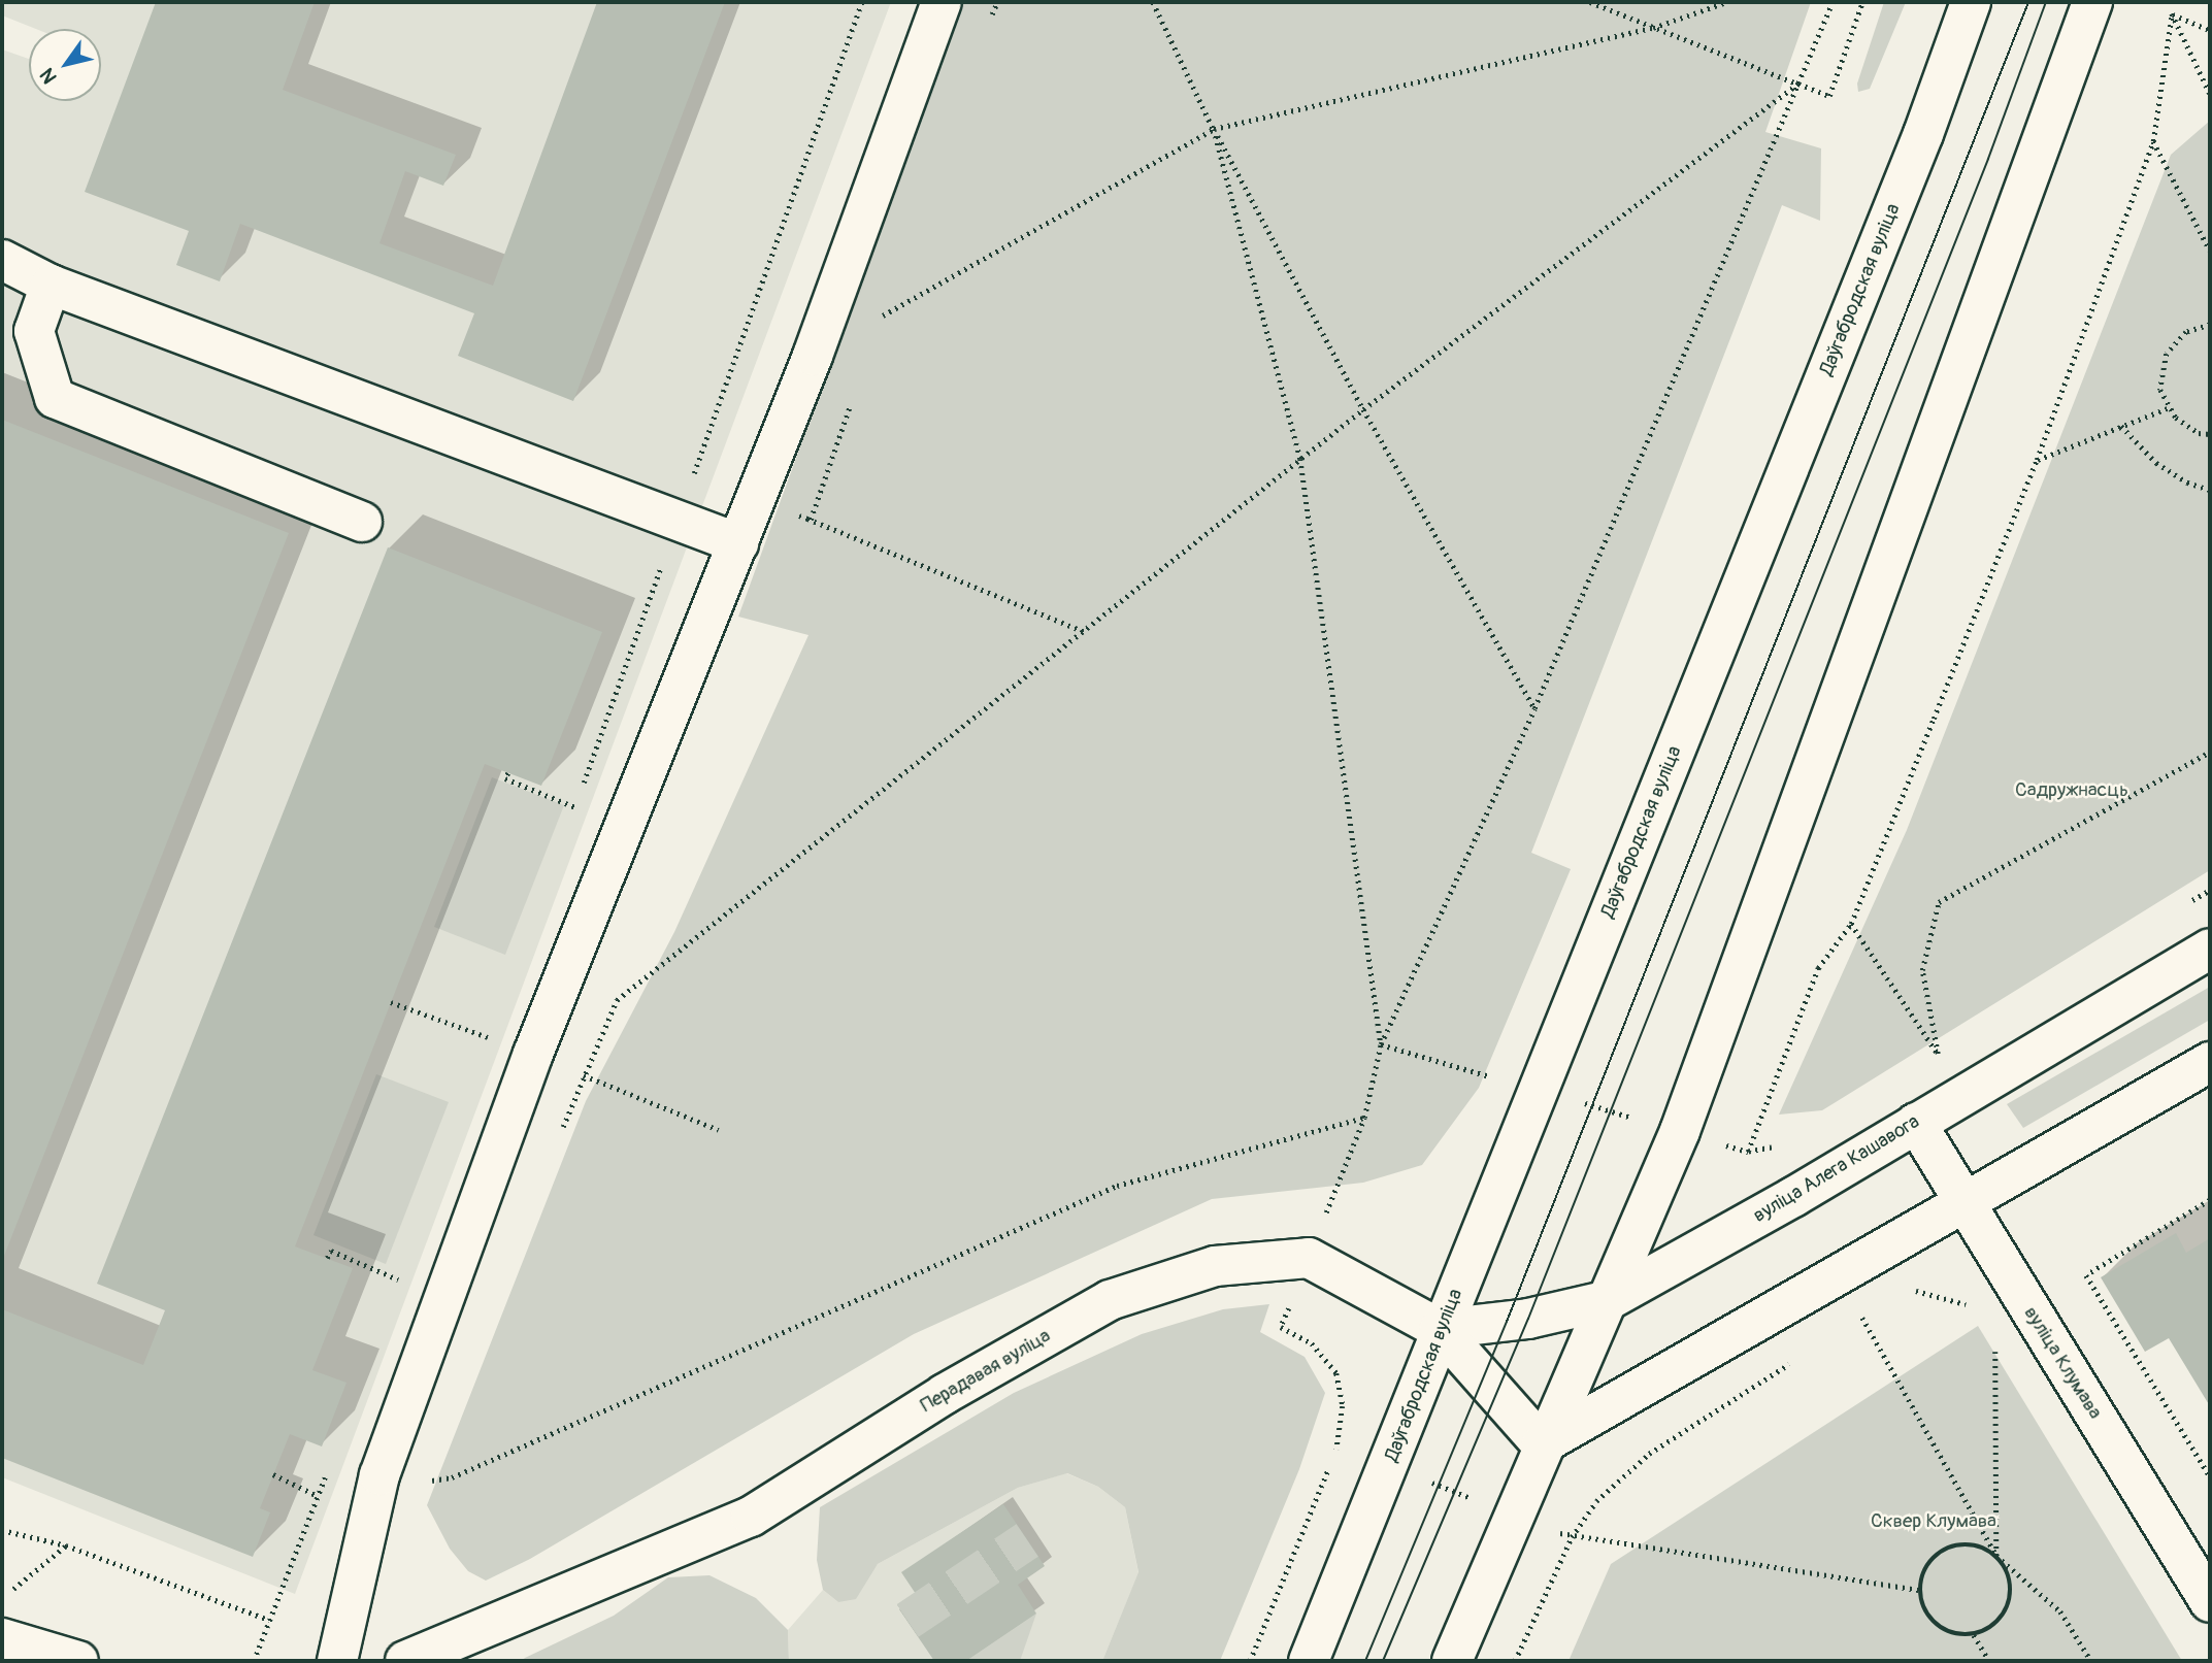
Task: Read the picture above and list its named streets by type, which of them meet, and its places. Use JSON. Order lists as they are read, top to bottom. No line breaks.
{"streets":{"main road":["Даўгабродская вуліца","вуліца Алега Кашавога","вуліца Клумава","Перадавая вуліца"]},"crossings":[["Даўгабродская вуліца","вуліца Алега Кашавога"],["Даўгабродская вуліца","Перадавая вуліца"],["вуліца Алега Кашавога","вуліца Клумава"],["вуліца Алега Кашавога","Перадавая вуліца"]],"parks":["Садружнасць","Сквер Клумава"],"north":"bottom left"}
